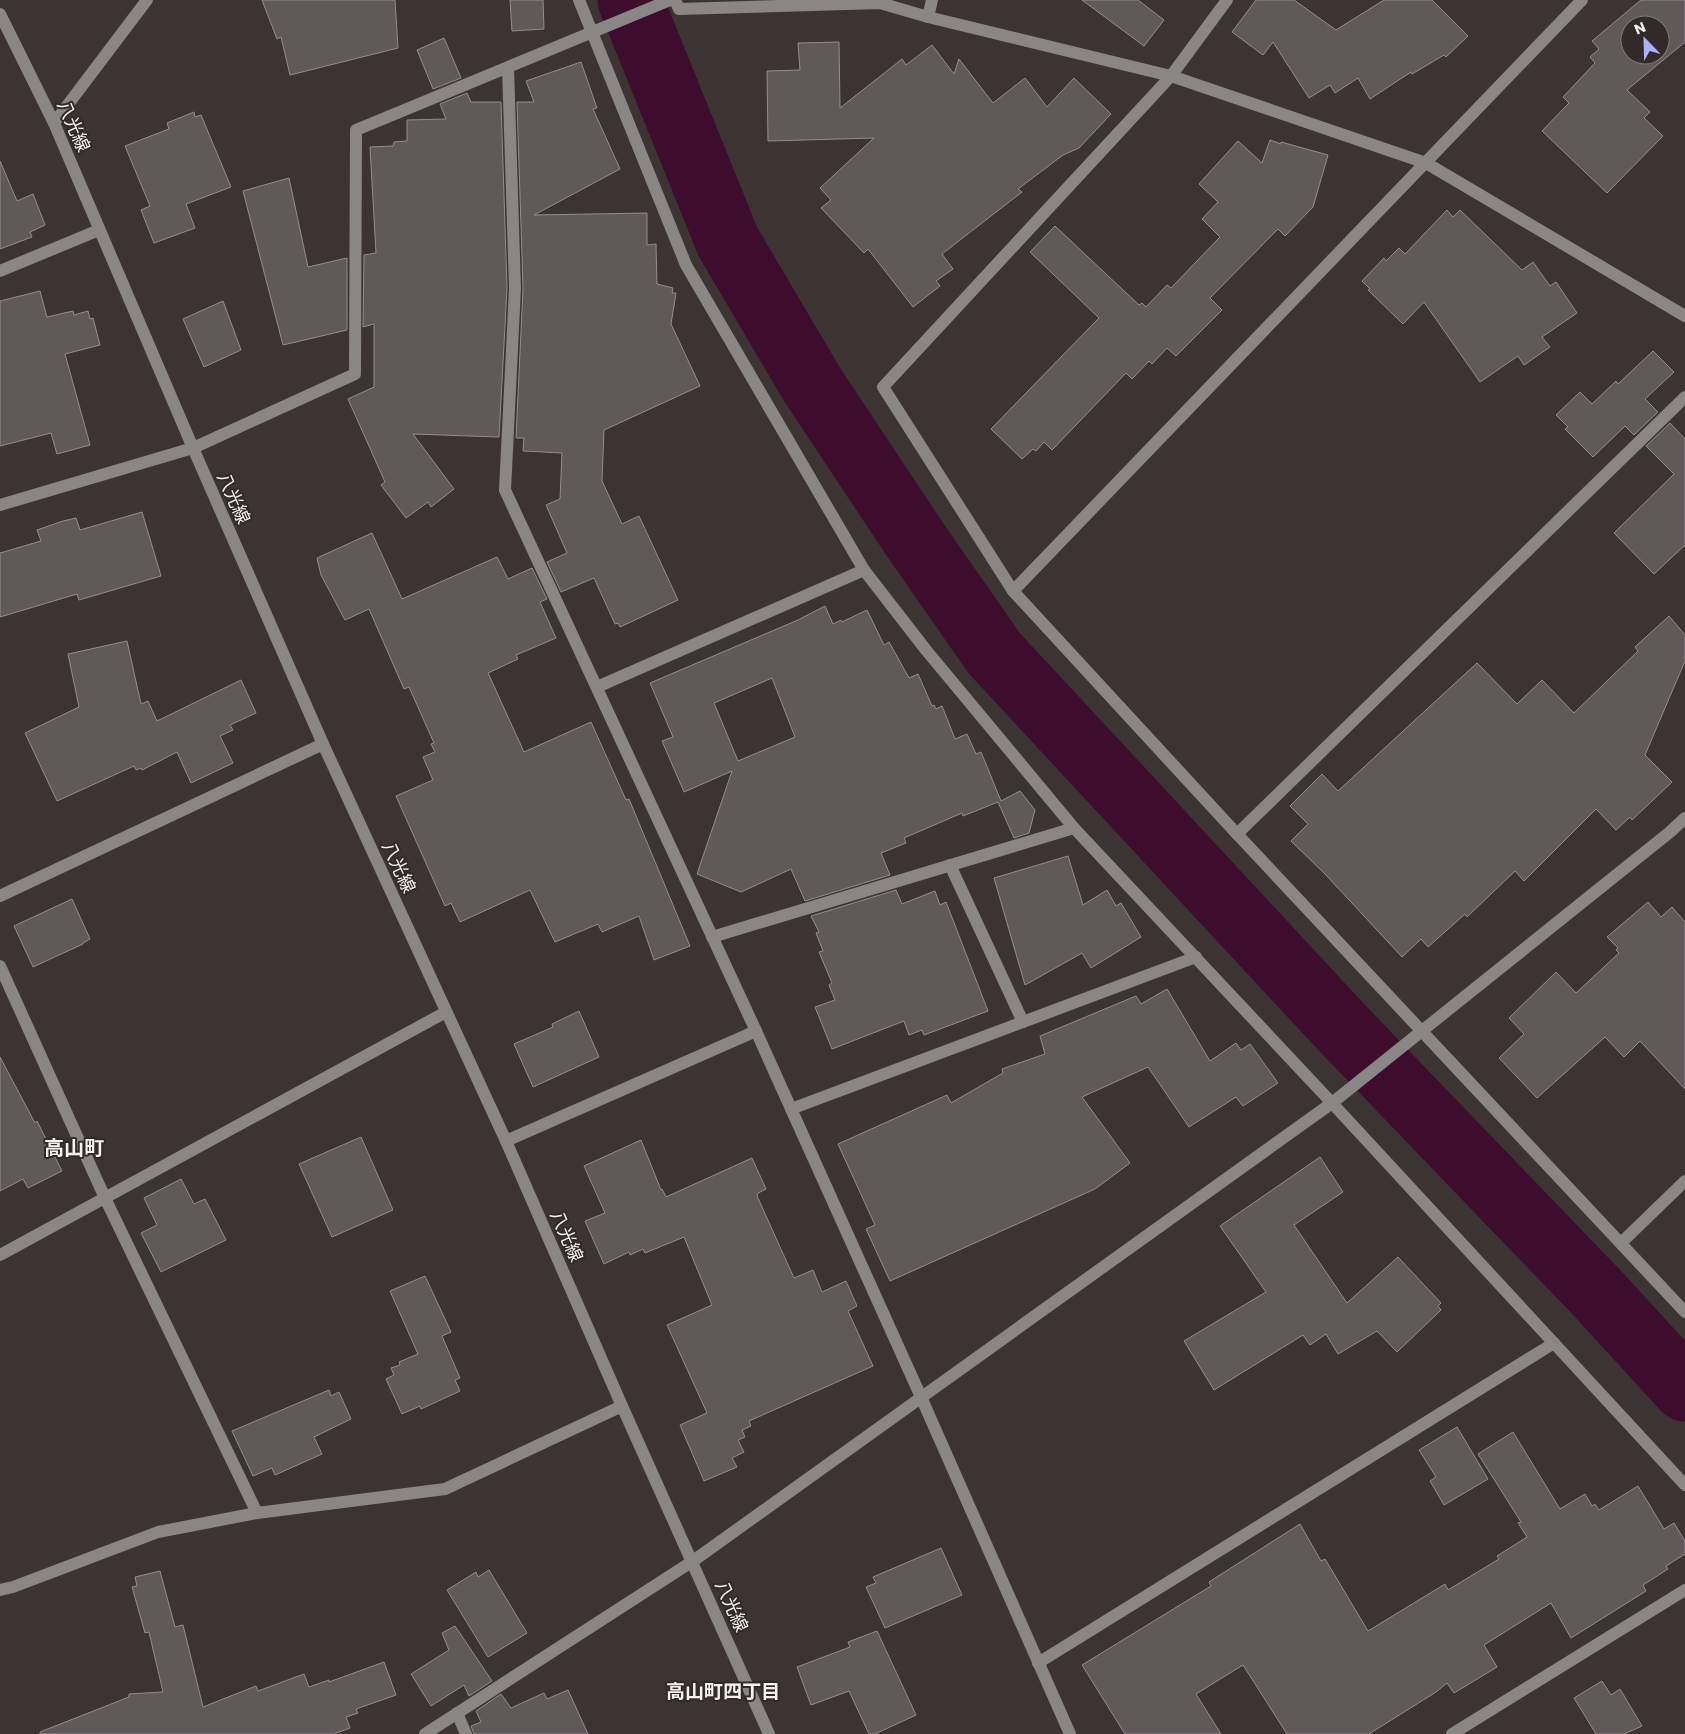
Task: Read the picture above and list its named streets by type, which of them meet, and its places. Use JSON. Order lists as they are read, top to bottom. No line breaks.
{"streets":{"street":["八光線"]},"districts":["高山町","高山町四丁目"],"north":"top left"}
